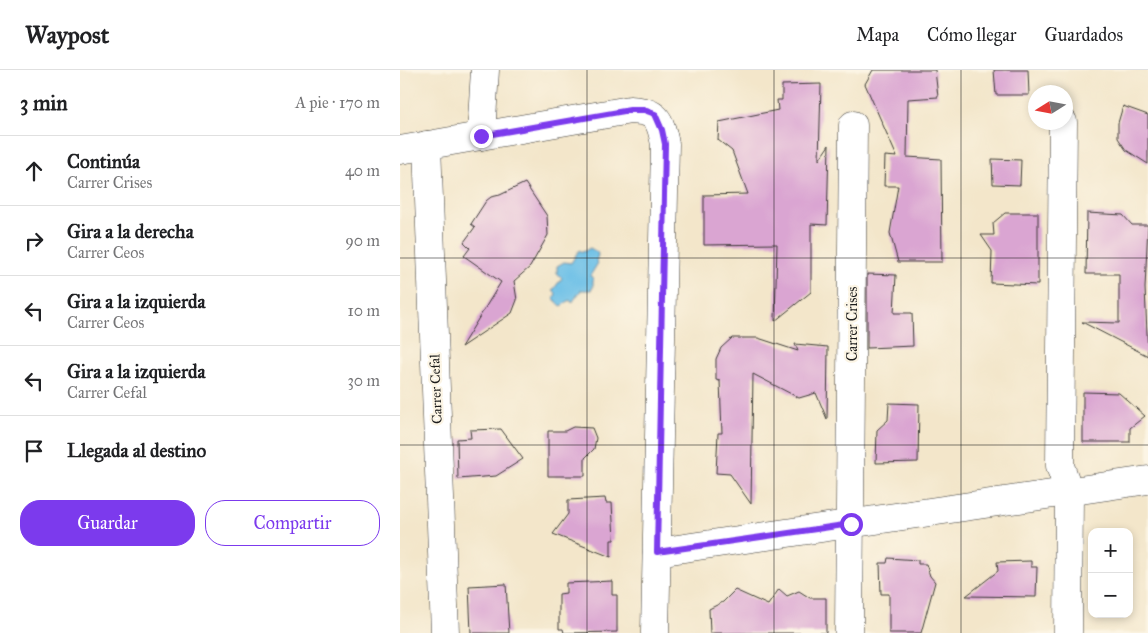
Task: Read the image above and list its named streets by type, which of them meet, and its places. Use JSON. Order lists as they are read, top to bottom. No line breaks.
{"streets":{"street":["Carrer Crises","Carrer Cefal"]},"north":"left","page":{"header":"Waypost","nav":["Mapa","Cómo llegar","Guardados"],"heading":["3 min","A pie · 170 m"],"list":[["Continúa","Carrer Crises","40 m"],["Gira a la derecha","Carrer Ceos","90 m"],["Gira a la izquierda","Carrer Ceos","10 m"],["Gira a la izquierda","Carrer Cefal","30 m"],"Llegada al destino"],"buttons":["Guardar","Compartir"],"map_buttons":["+","−"]}}
